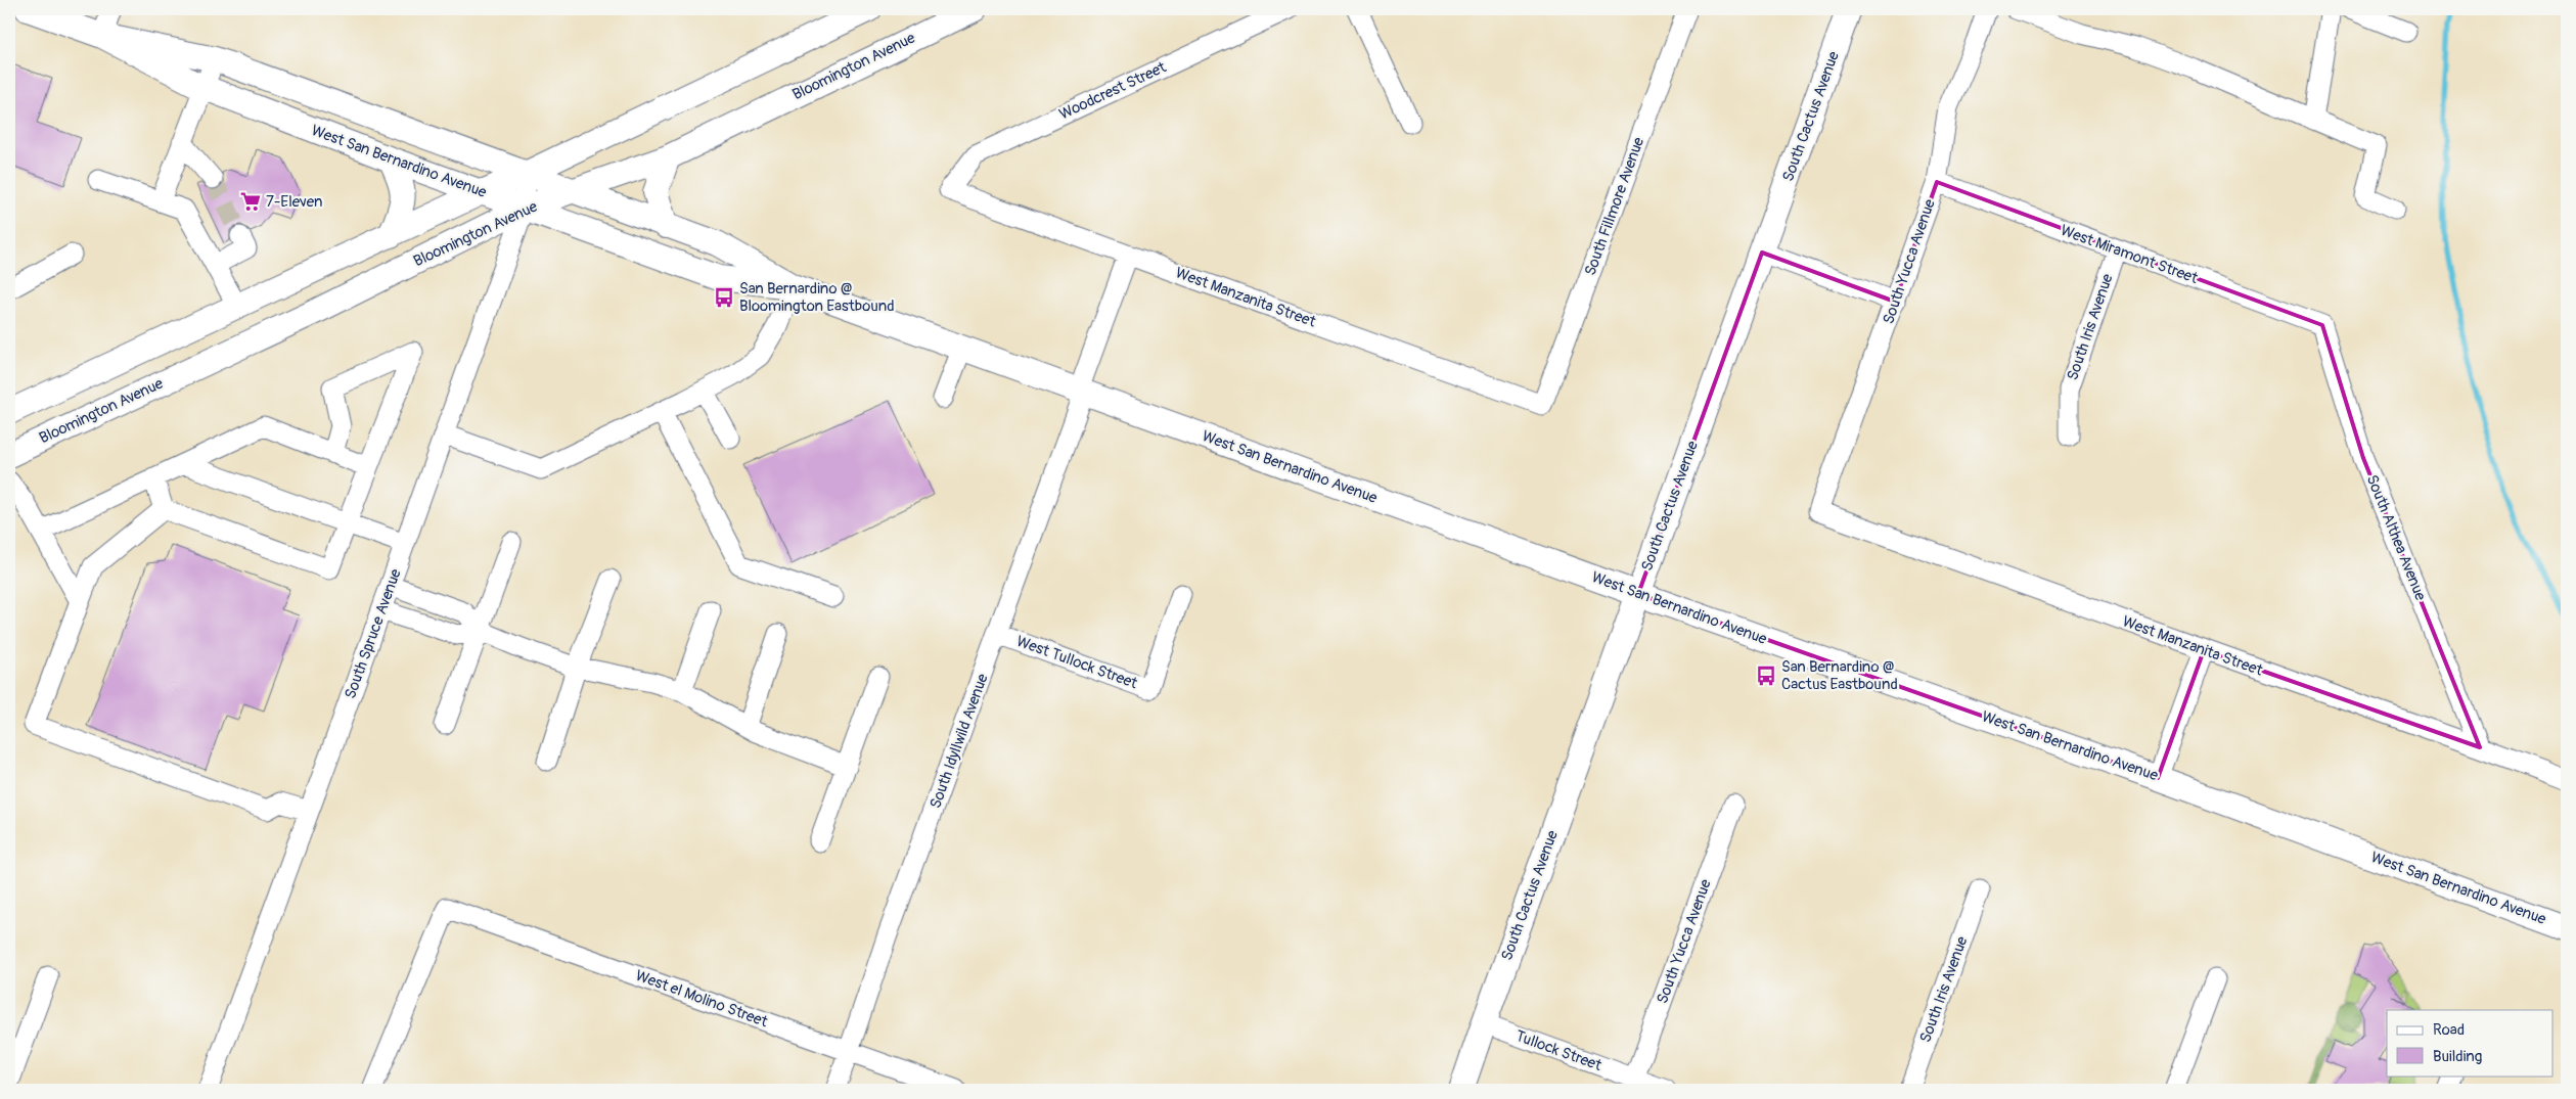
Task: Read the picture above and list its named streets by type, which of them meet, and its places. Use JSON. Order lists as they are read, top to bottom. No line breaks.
{"streets":{"main road":["Bloomington Avenue","South Cactus Avenue","West San Bernardino Avenue"],"street":["Woodcrest Street","South Fillmore Avenue","West Miramont Street","South Yucca Avenue","West Manzanita Street","South Iris Avenue","South Althea Avenue","South Spruce Avenue","West Tullock Street","South Idyllwild Avenue","West el Molino Street","Tullock Street"]},"crossings":[["Bloomington Avenue","West San Bernardino Avenue"],["Bloomington Avenue","South Spruce Avenue"],["Woodcrest Street","West Manzanita Street"],["South Cactus Avenue","West San Bernardino Avenue"],["South Cactus Avenue","Tullock Street"],["West San Bernardino Avenue","South Spruce Avenue"],["West San Bernardino Avenue","South Idyllwild Avenue"],["South Fillmore Avenue","West Manzanita Street"],["West Miramont Street","South Yucca Avenue"],["West Miramont Street","South Iris Avenue"],["West Miramont Street","South Althea Avenue"],["South Yucca Avenue","West Manzanita Street"],["South Yucca Avenue","Tullock Street"],["West Manzanita Street","South Althea Avenue"],["West Manzanita Street","South Idyllwild Avenue"],["West Tullock Street","South Idyllwild Avenue"],["South Idyllwild Avenue","West el Molino Street"]],"places":{"supermarket":["7-Eleven"],"bus stop":["San Bernardino @ Bloomington Eastbound","San Bernardino @ Cactus Eastbound"]},"legend":["Road","Building"]}
